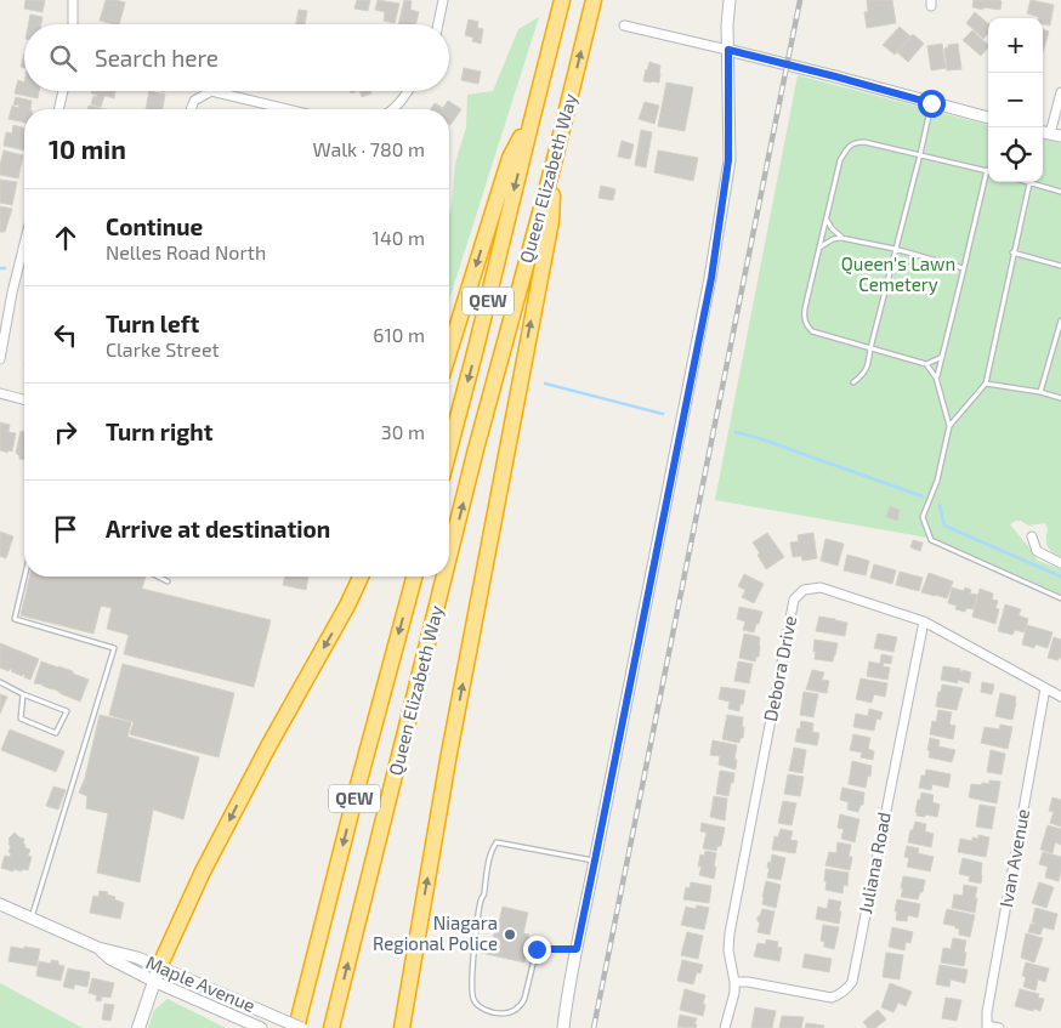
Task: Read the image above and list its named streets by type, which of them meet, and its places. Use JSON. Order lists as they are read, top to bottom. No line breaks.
{"streets":{"highway":["Queen Elizabeth Way","QEW"],"street":["Debora Drive","Ivan Avenue","Juliana Road","Maple Avenue"]},"crossings":[["Debora Drive","Ivan Avenue"],["Debora Drive","Juliana Road"]],"parks":["Queen's Lawn Cemetery"],"places":["Niagara Regional Police"],"page":{"map_buttons":["+","−"],"search":"Search here","heading":["10 min","Walk · 780 m"],"list":[["Continue","Nelles Road North","140 m"],["Turn left","Clarke Street","610 m"],["Turn right","30 m"],"Arrive at destination"]}}
